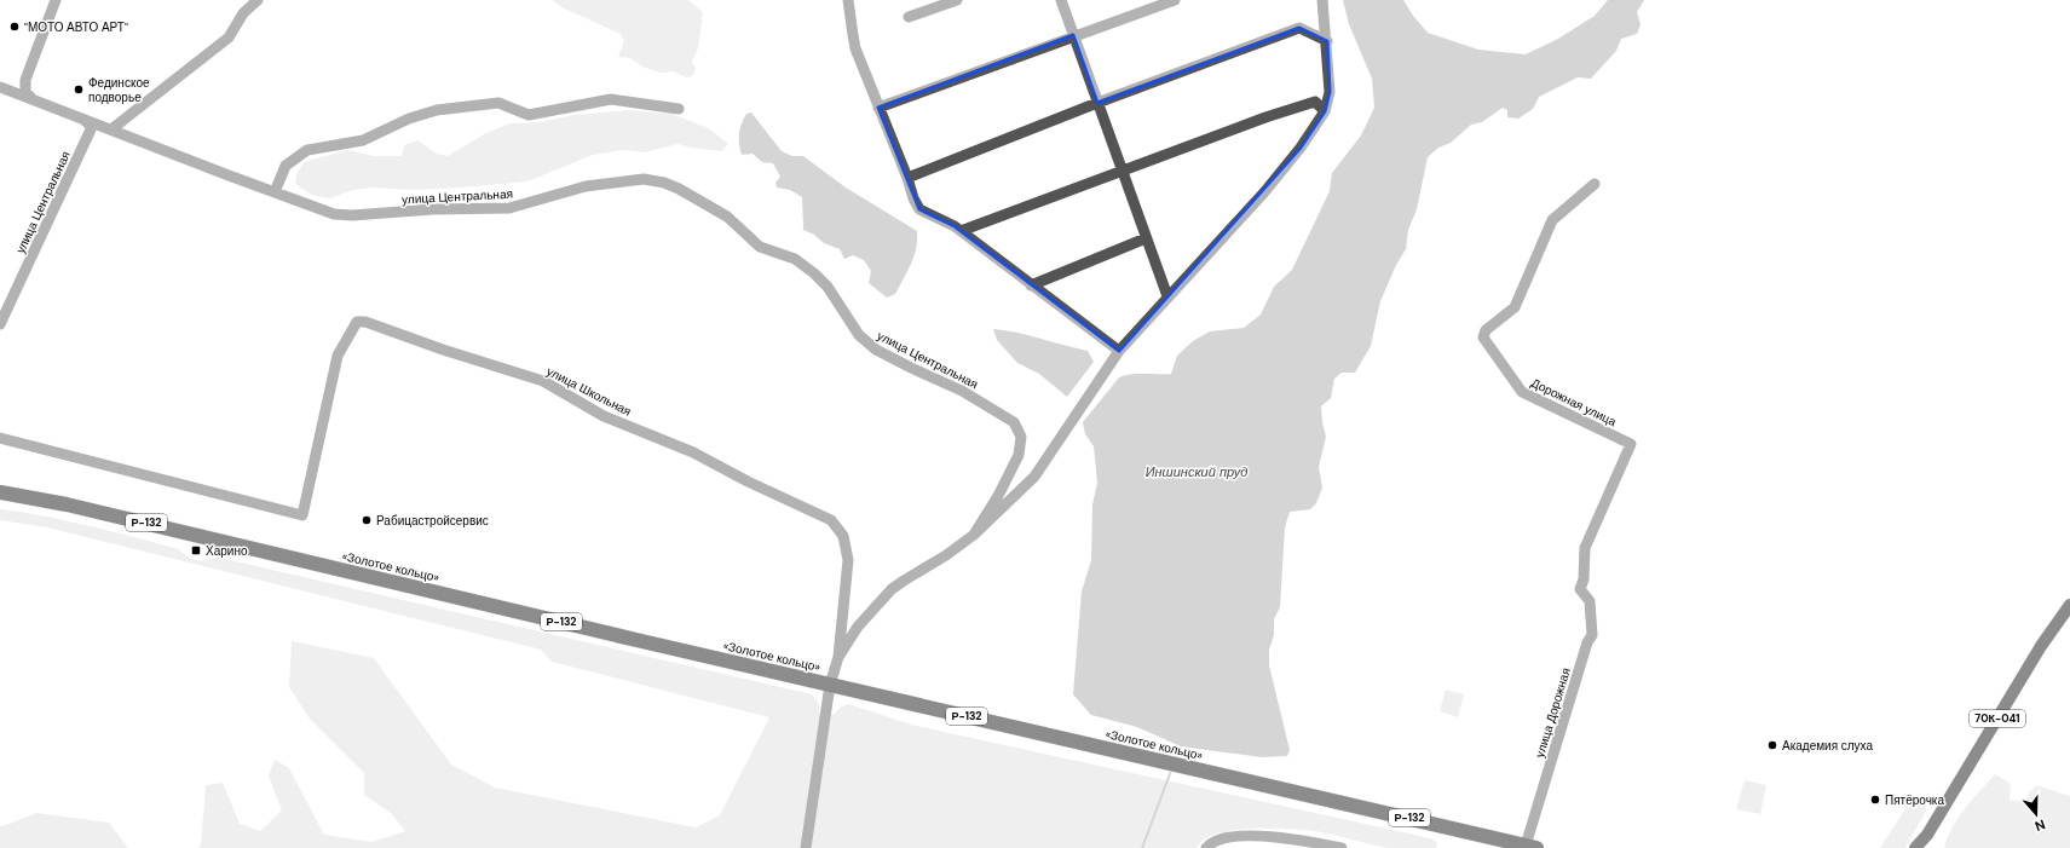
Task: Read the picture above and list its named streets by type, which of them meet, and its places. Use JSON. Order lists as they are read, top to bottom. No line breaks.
{"streets":{"highway":["Р-132","«Золотое кольцо»"],"main road":["70К-041"],"street":["улица Центральная","улица Школьная","Дорожная улица","улица Дорожная"]},"crossings":[["Дорожная улица","улица Дорожная"],["«Золотое кольцо»","улица Дорожная"]],"water":["Иншинский пруд"],"places":{"other":["\"МОТО АВТО АРТ\"","Фединское подворье","Рабицастройсервис","Академия слуха","Пятёрочка"],"transit":["Харино"]},"north":"bottom"}
